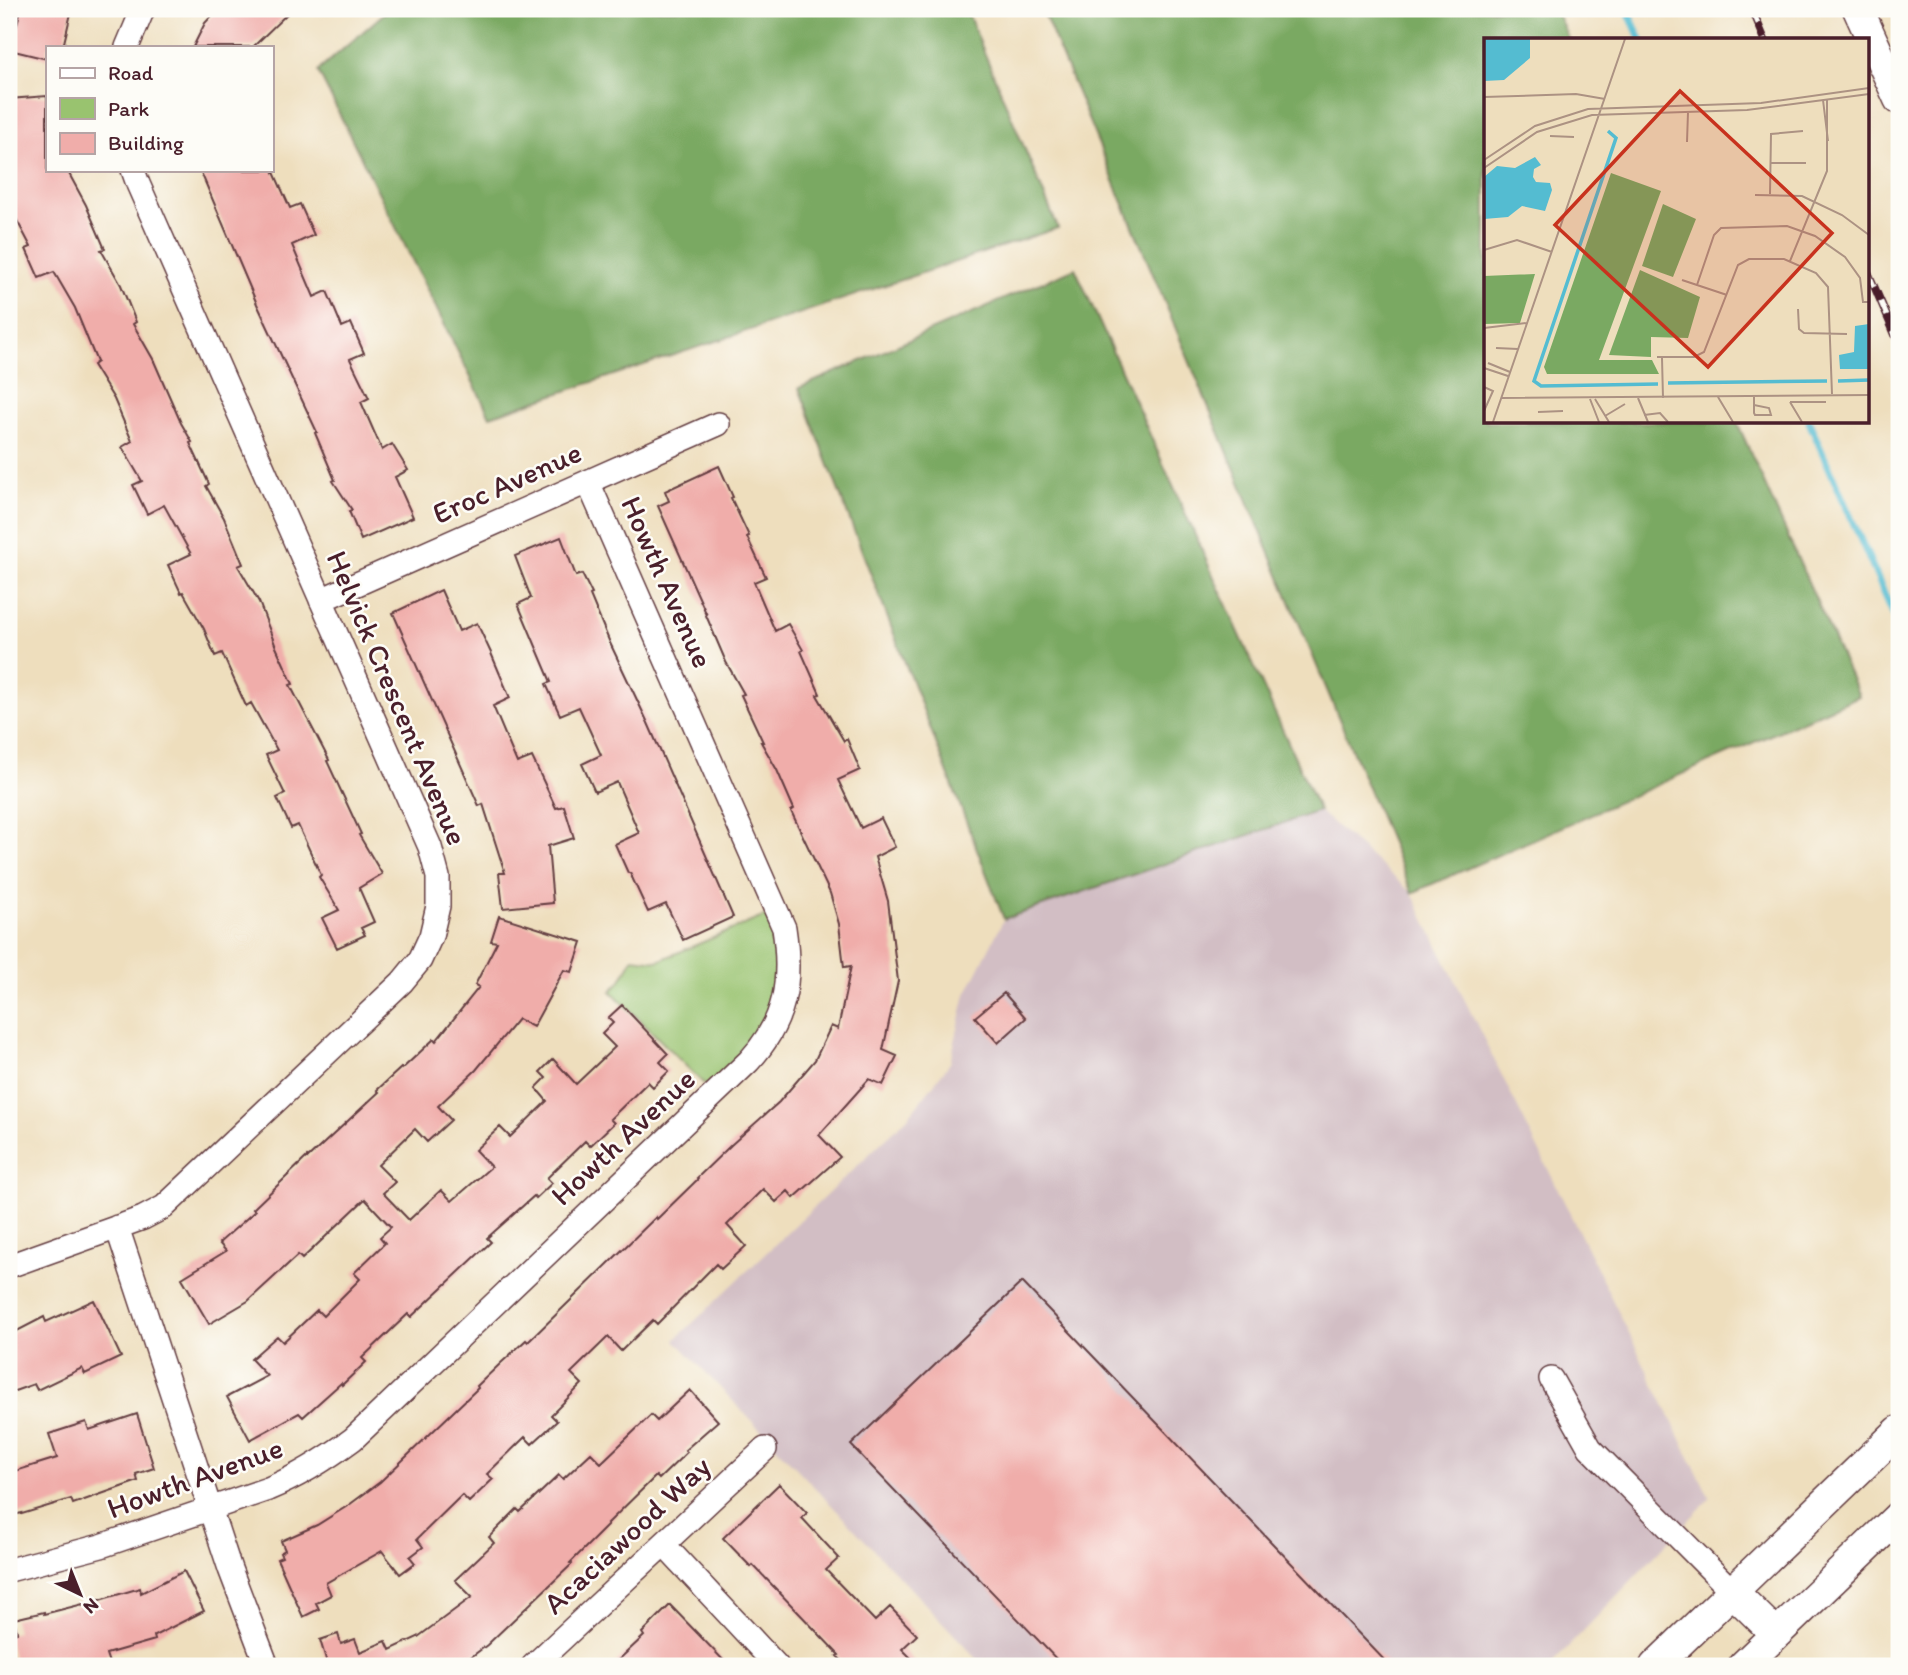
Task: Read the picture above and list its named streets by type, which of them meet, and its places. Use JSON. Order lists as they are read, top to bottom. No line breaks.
{"streets":{"street":["Eroc Avenue","Howth Avenue","Helvick Crescent Avenue","Acaciawood Way"]},"crossings":[["Eroc Avenue","Howth Avenue"],["Eroc Avenue","Helvick Crescent Avenue"]],"legend":["Road","Park","Building"],"north":"bottom right"}
